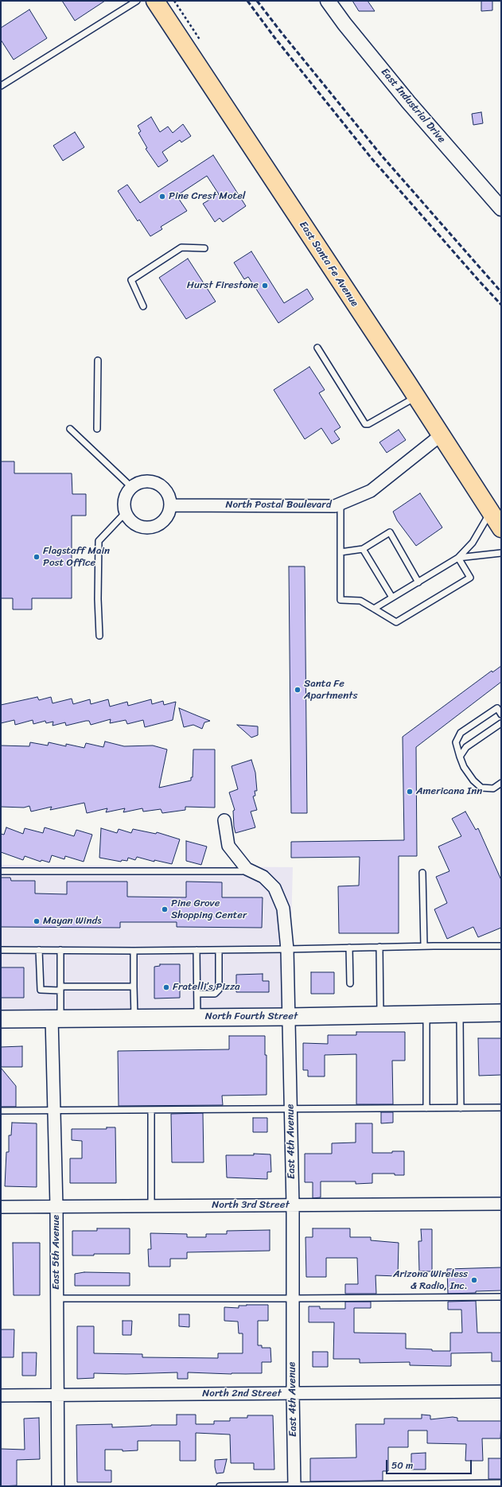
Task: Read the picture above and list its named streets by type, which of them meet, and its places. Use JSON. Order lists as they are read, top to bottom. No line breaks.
{"streets":{"main road":["East Santa Fe Avenue","North Fourth Street"],"street":["East Industrial Drive","North Postal Boulevard","East 4th Avenue","North 3rd Street","East 5th Avenue","North 2nd Street"]},"crossings":[["East Santa Fe Avenue","North Postal Boulevard"],["North Fourth Street","East 4th Avenue"],["North Fourth Street","East 5th Avenue"],["East 4th Avenue","North 3rd Street"],["East 4th Avenue","North 2nd Street"],["North 3rd Street","East 5th Avenue"],["East 5th Avenue","North 2nd Street"]],"places":["Pine Crest Motel","Hurst Firestone","Flagstaff Main Post Office","Santa Fe Apartments","Americana Inn","Pine Grove Shopping Center","Mayan Winds","Fratelli’s Pizza","Arizona Wireless & Radio, Inc."],"scale_bar":"50 m"}
